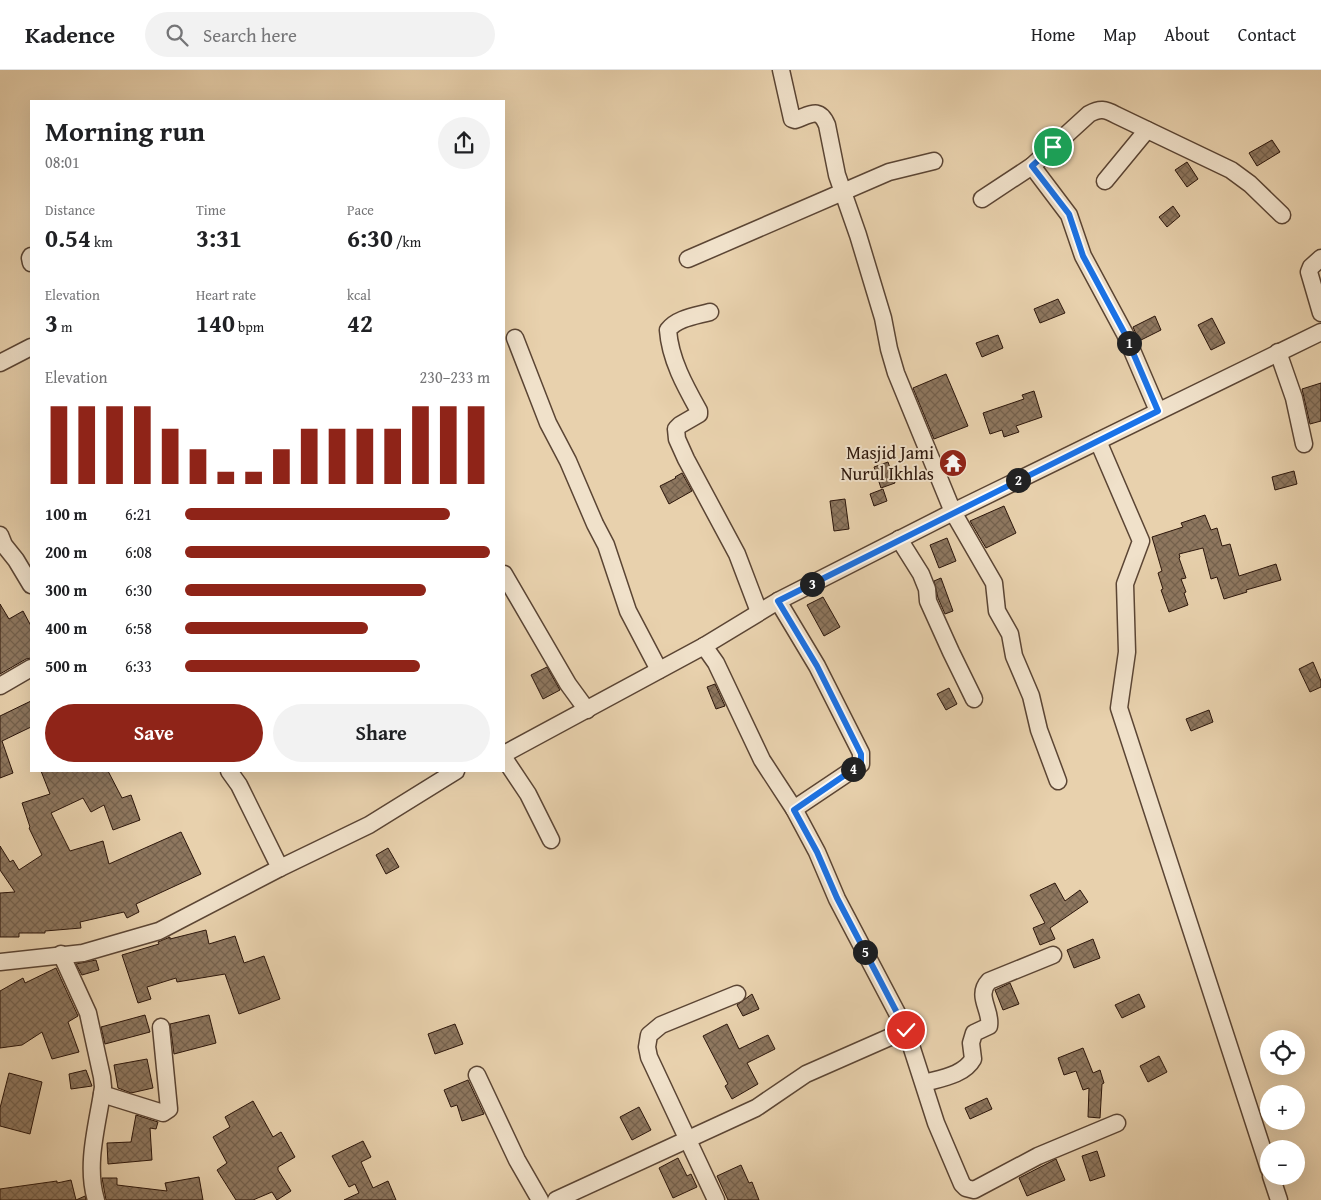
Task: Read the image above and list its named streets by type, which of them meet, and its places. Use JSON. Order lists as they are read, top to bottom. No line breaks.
{"places":{"temple":["Masjid Jami Nurul Ikhlas"]},"page":{"header":"Kadence","search":"Search here","nav":["Home","Map","About","Contact"],"heading":["Morning run","08:01"],"stats":[["Distance","0.54 km"],["Time","3:31"],["Pace","6:30 /km"],["Elevation","3 m"],["Heart rate","140 bpm"],["kcal","42"]],"pins":["1","2","3","4","5"],"chart":["Elevation","230–233 m"],"list":[{"name":"100 m","note":"6:21"},{"name":"200 m","note":"6:08"},{"name":"300 m","note":"6:30"},{"name":"400 m","note":"6:58"},{"name":"500 m","note":"6:33"}],"buttons":["Save","Share"],"map_buttons":["+","−"]}}
